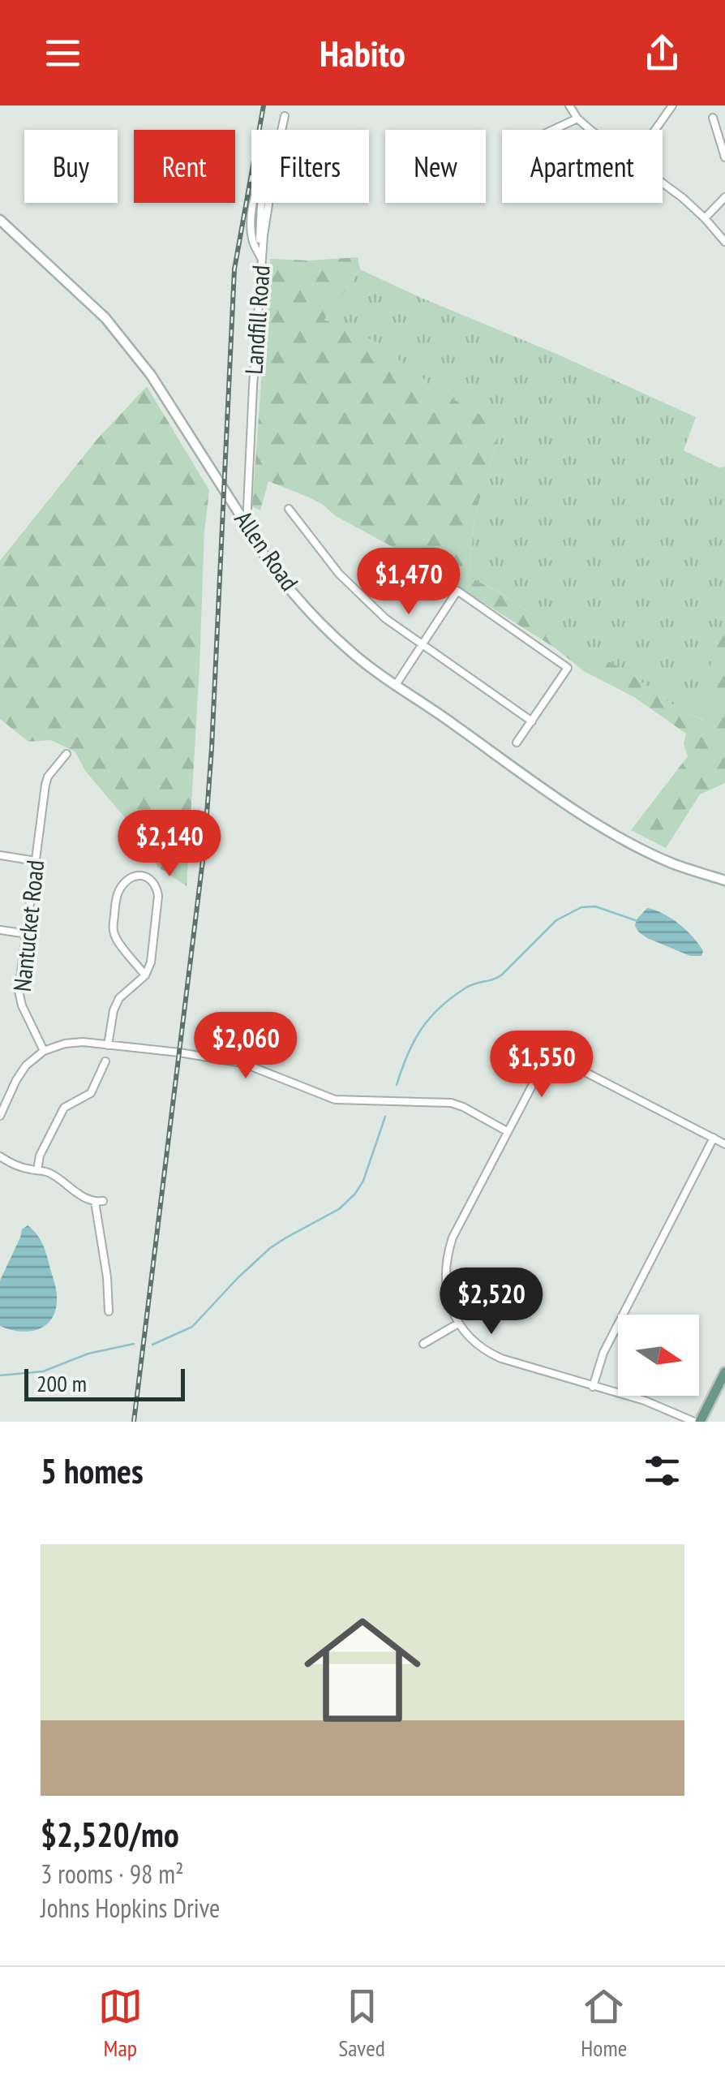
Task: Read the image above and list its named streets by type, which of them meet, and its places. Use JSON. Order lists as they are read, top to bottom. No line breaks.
{"streets":{"main road":["Allen Road"],"street":["Landfill Road","Nantucket Road"]},"crossings":[["Landfill Road","Allen Road"]],"scale_bar":"200 m","north":"right","page":{"header":"Habito","chip":["Buy","Rent","Filters","New","Apartment"],"price":["$1,470","$2,140","$2,060","$1,550","$2,520"],"scale":"200 m","heading":"5 homes","list":[{"name":"$2,520/mo","note":"3 rooms · 98 m² · Johns Hopkins Drive"}],"tabs":["Map","Saved","Home"]}}
